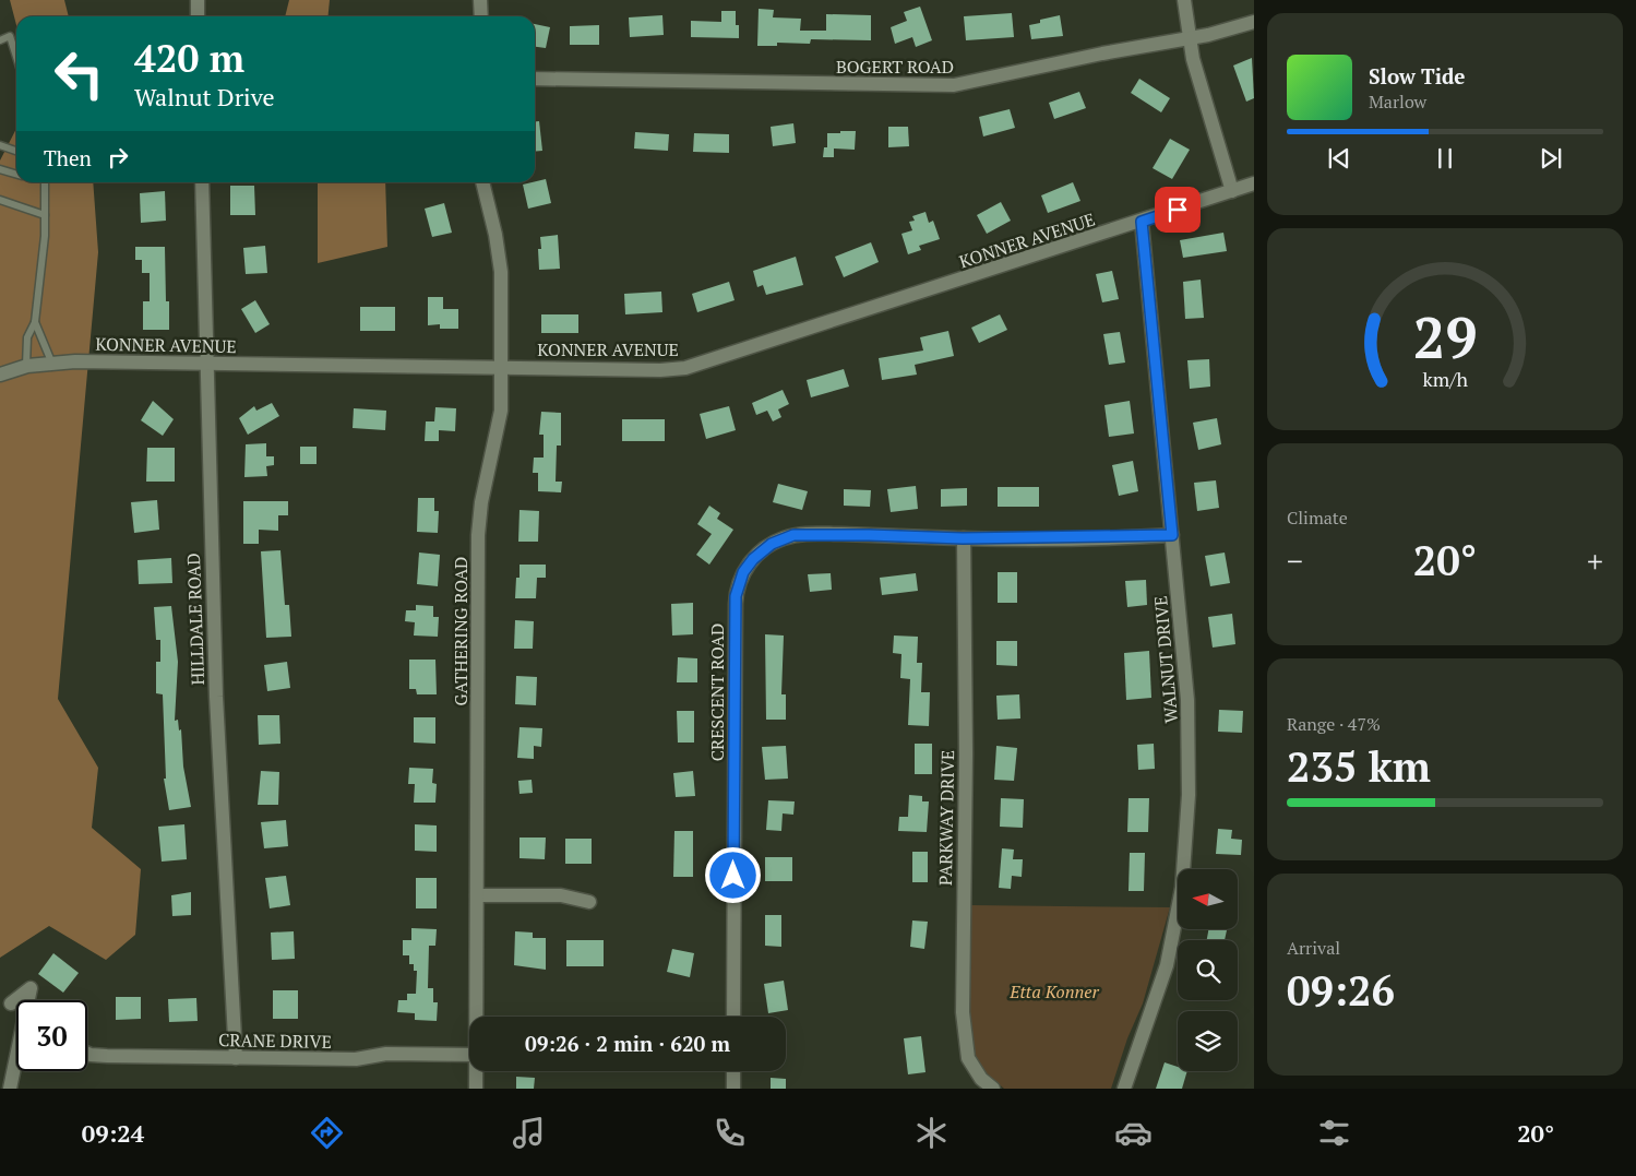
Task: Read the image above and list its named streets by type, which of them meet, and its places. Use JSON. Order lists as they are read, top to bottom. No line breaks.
{"streets":{"street":["BOGERT ROAD","KONNER AVENUE","HILLDALE ROAD","GATHERING ROAD","WALNUT DRIVE","CRESCENT ROAD","PARKWAY DRIVE","CRANE DRIVE"]},"crossings":[["KONNER AVENUE","HILLDALE ROAD"],["KONNER AVENUE","GATHERING ROAD"],["KONNER AVENUE","WALNUT DRIVE"],["HILLDALE ROAD","CRANE DRIVE"],["WALNUT DRIVE","CRESCENT ROAD"],["CRESCENT ROAD","PARKWAY DRIVE"]],"parks":["Etta Konner"],"north":"left","page":{"turn":["420 m","Walnut Drive"],"song":["Slow Tide","Marlow"],"then":"Then","tile":["Climate",["Range · 47%","235 km"],["Arrival","09:26"]],"heat":["−","20°","+"],"limit":"30","trip":"09:26 · 2 min · 620 m","tabs":["09:24","20°"],"gauge":["29","km/h"]}}
